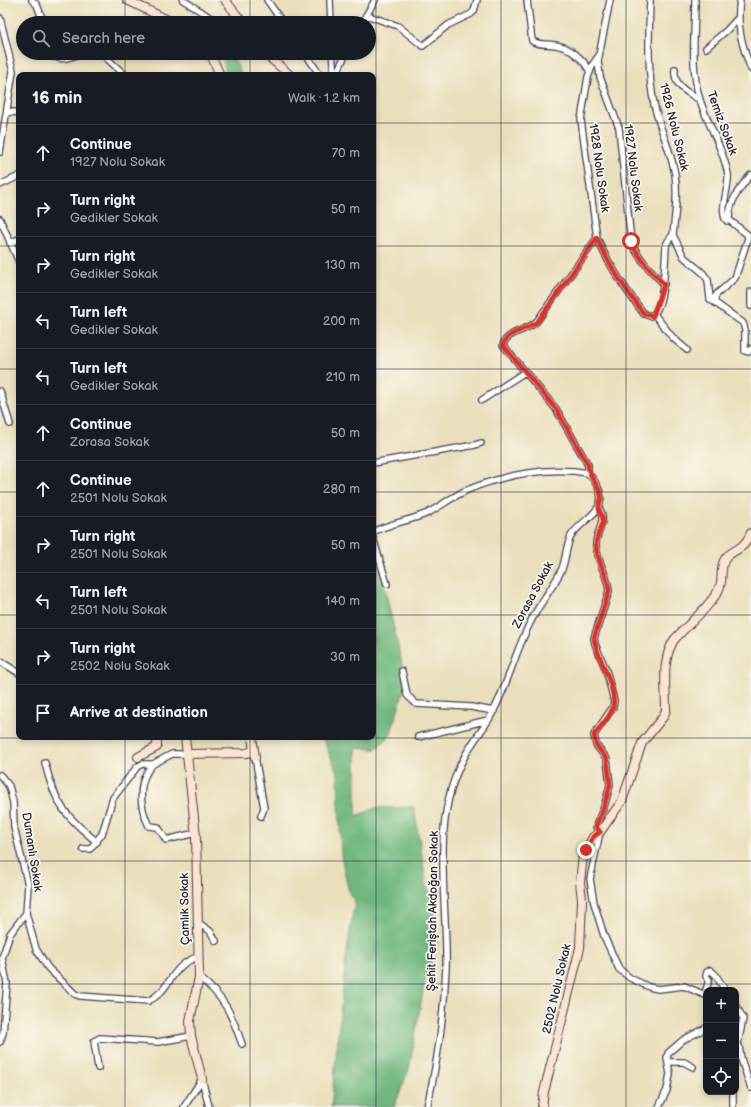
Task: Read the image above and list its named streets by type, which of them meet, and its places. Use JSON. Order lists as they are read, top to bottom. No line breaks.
{"streets":{"street":["Temiz Sokak","1926 Nolu Sokak","1928 Nolu Sokak","1927 Nolu Sokak","Zorasa Sokak","Dumanlı Sokak","Çamlık Sokak","Şehit Feriştah Akdoğan Sokak","2502 Nolu Sokak"]},"crossings":[["1926 Nolu Sokak","1928 Nolu Sokak"],["1926 Nolu Sokak","1927 Nolu Sokak"],["1928 Nolu Sokak","1927 Nolu Sokak"],["Zorasa Sokak","Şehit Feriştah Akdoğan Sokak"],["Dumanlı Sokak","Çamlık Sokak"]],"page":{"search":"Search here","heading":["16 min","Walk · 1.2 km"],"list":[["Continue","1927 Nolu Sokak","70 m"],["Turn right","Gedikler Sokak","50 m"],["Turn right","Gedikler Sokak","130 m"],["Turn left","Gedikler Sokak","200 m"],["Turn left","Gedikler Sokak","210 m"],["Continue","Zorasa Sokak","50 m"],["Continue","2501 Nolu Sokak","280 m"],["Turn right","2501 Nolu Sokak","50 m"],["Turn left","2501 Nolu Sokak","140 m"],["Turn right","2502 Nolu Sokak","30 m"],"Arrive at destination"],"map_buttons":["+","−"]}}
